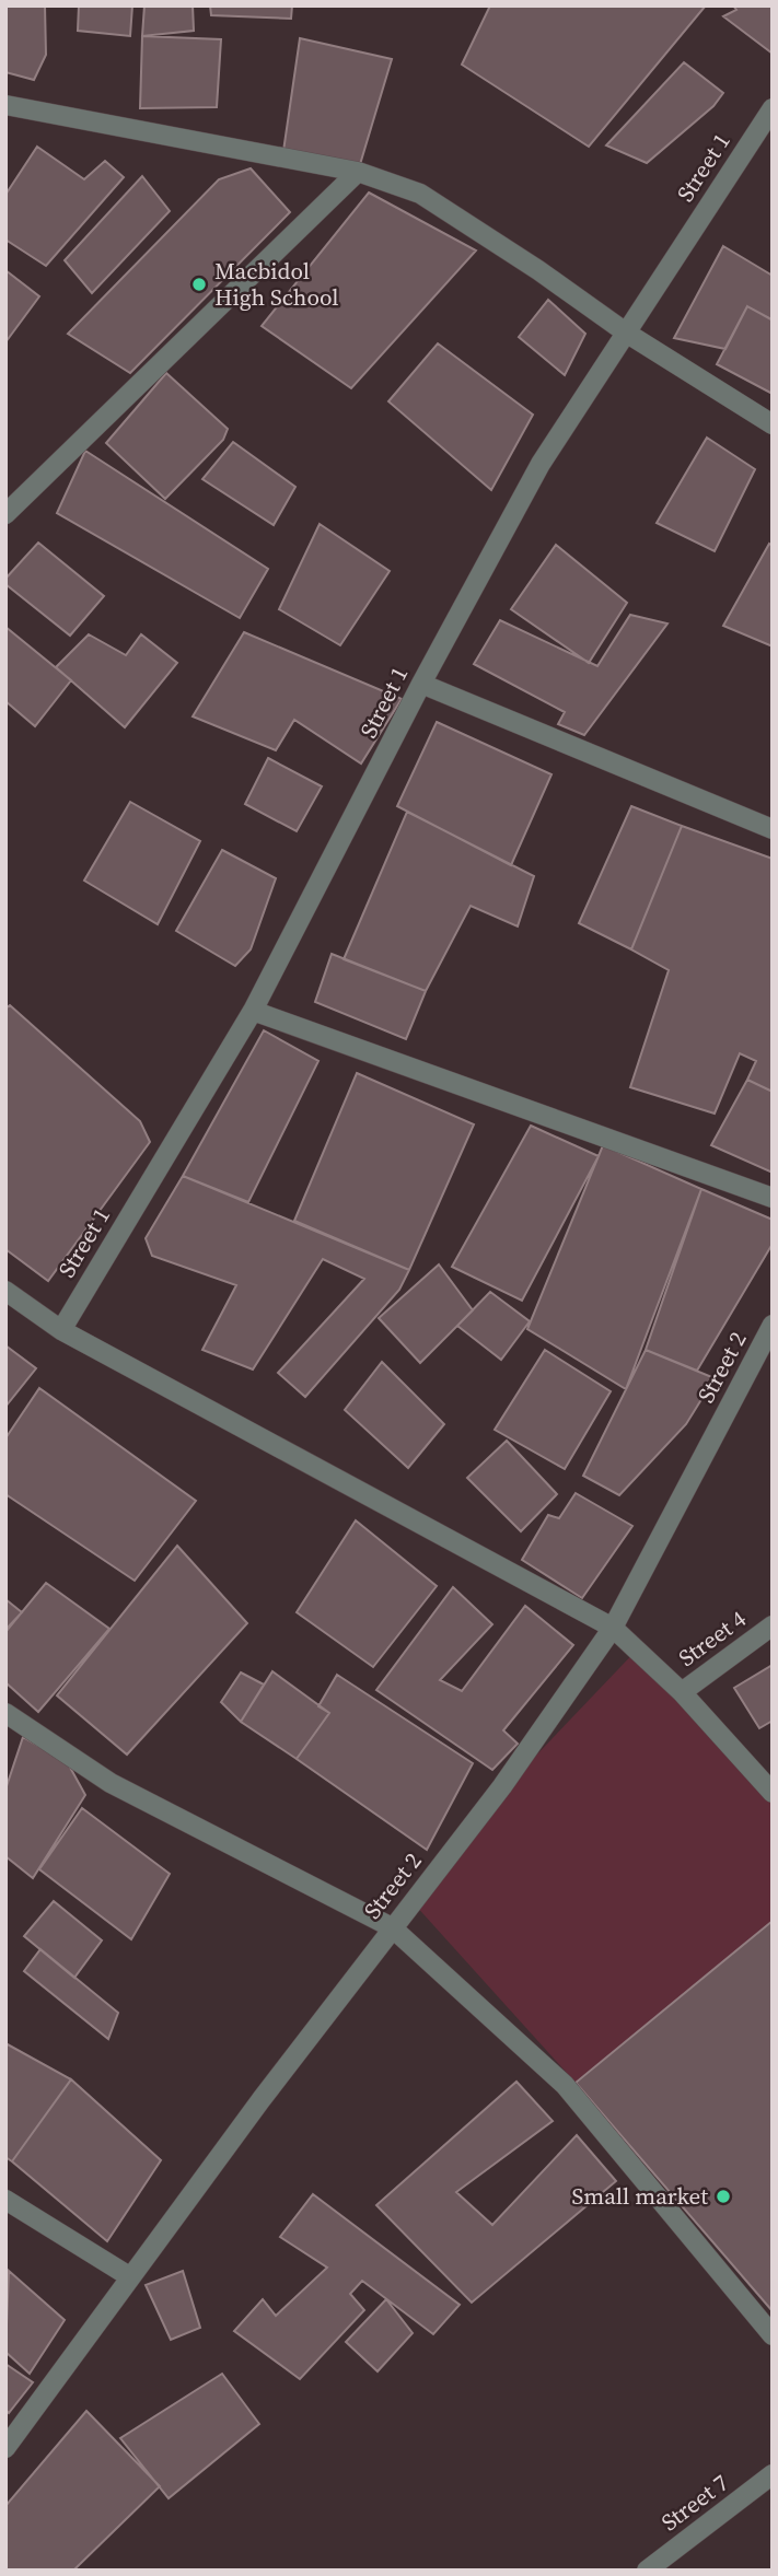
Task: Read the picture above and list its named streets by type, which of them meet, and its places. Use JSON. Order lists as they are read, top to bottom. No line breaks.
{"streets":{"street":["Street 1","Street 2","Street 4","Street 7"]},"places":["Macbidol High School","Small market"]}
